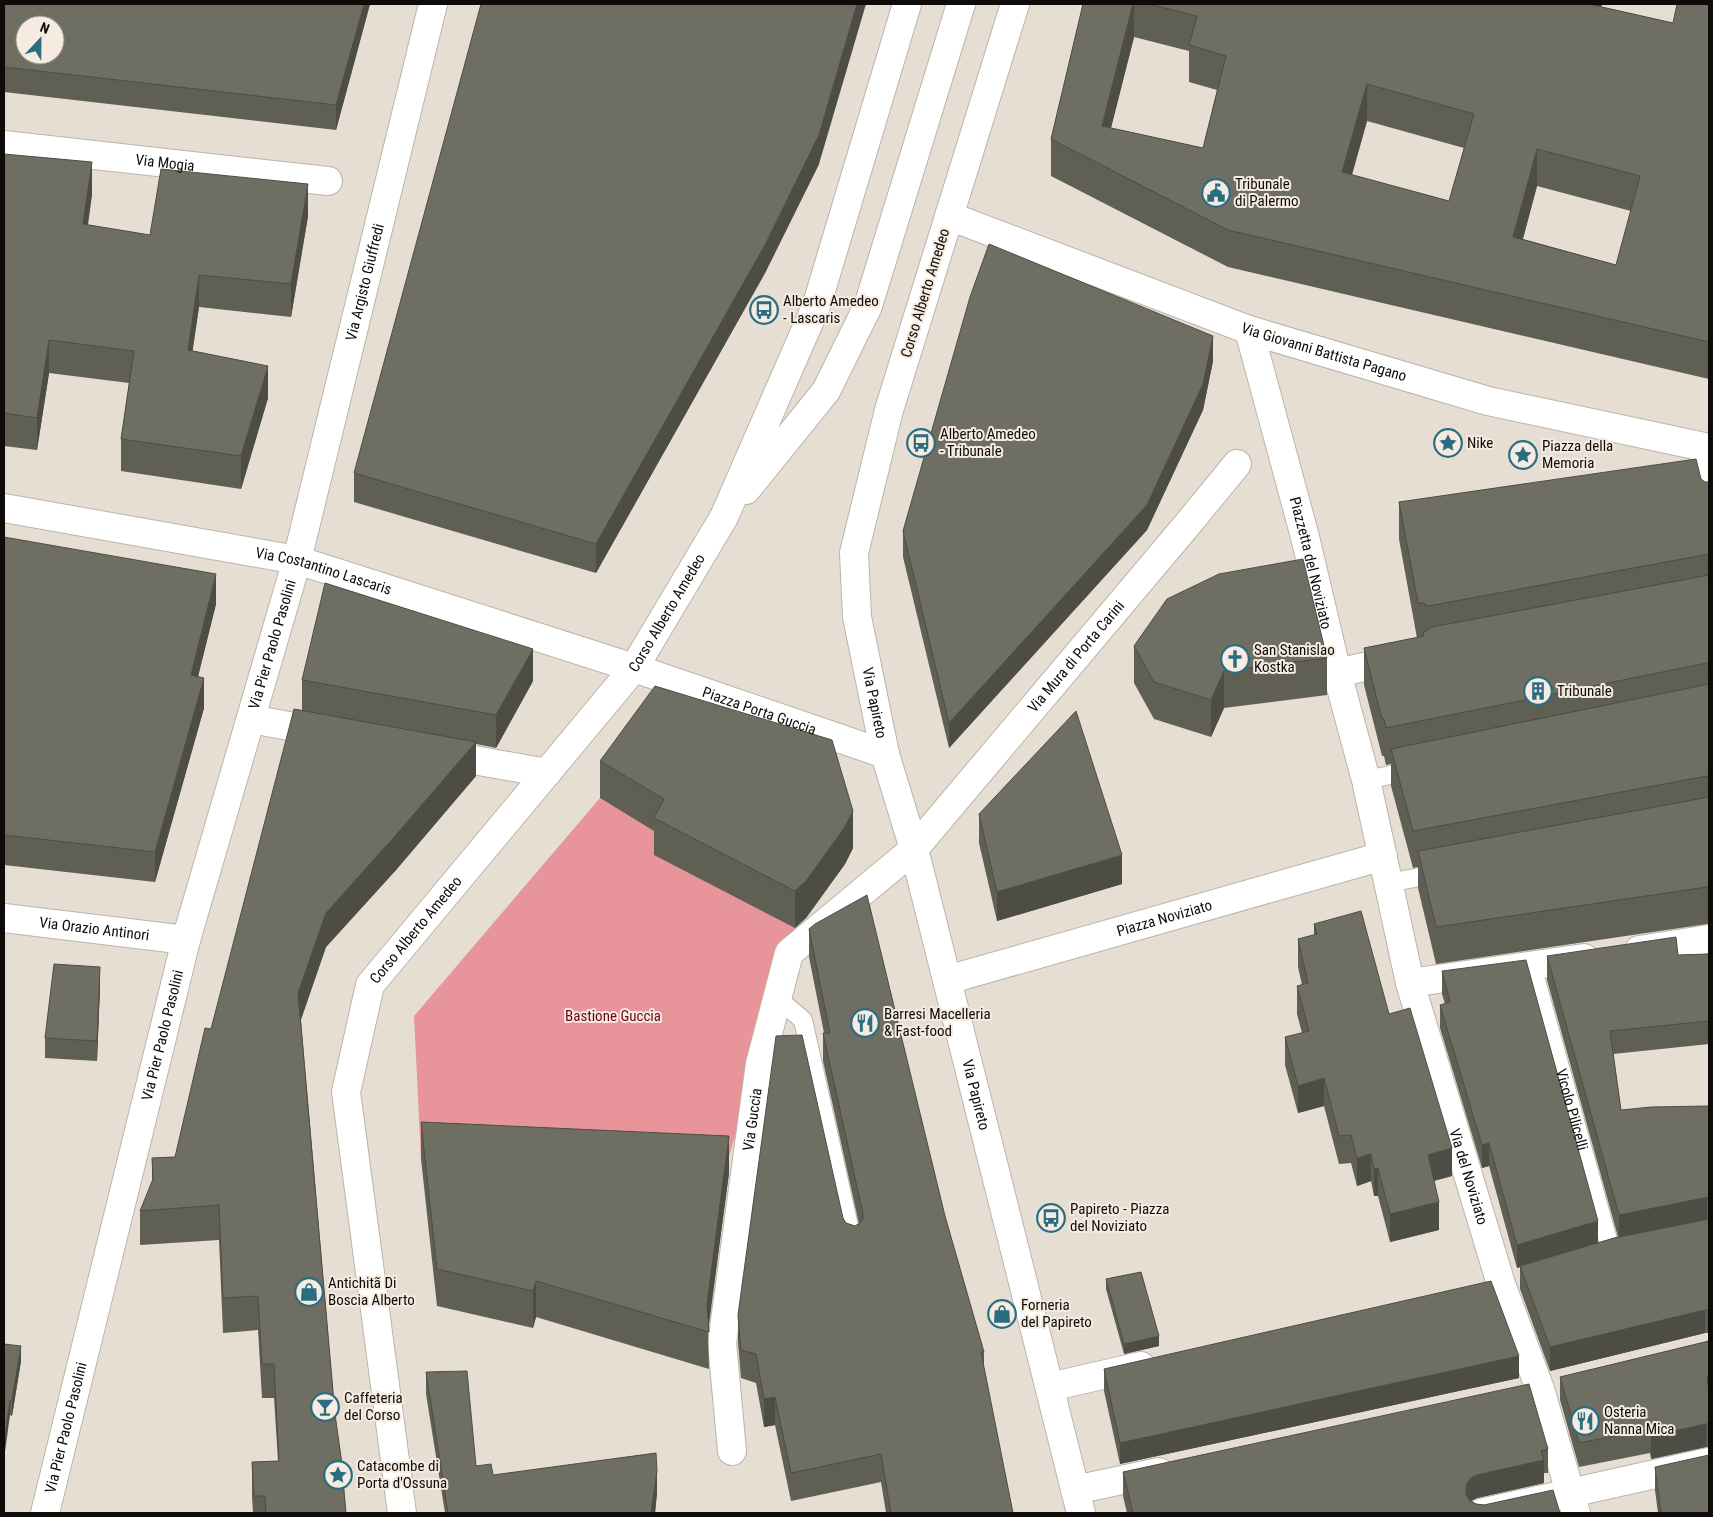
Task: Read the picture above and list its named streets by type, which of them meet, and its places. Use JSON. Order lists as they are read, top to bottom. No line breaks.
{"streets":{"street":["Via Mogia","Via Argisto Giuffredi","Corso Alberto Amedeo","Via Giovanni Battista Pagano","Piazzetta del Noviziato","Via Costantino Lascaris","Via Pier Paolo Pasolini","Via Mura di Porta Carini","Via Papireto","Piazza Porta Guccia","Piazza Noviziato","Via Orazio Antinori","Via Guccia","Via del Noviziato"],"lane":["Vicolo Pilicelli"]},"crossings":[["Via Argisto Giuffredi","Via Costantino Lascaris"],["Via Argisto Giuffredi","Via Pier Paolo Pasolini"],["Corso Alberto Amedeo","Via Giovanni Battista Pagano"],["Corso Alberto Amedeo","Via Costantino Lascaris"],["Corso Alberto Amedeo","Via Papireto"],["Corso Alberto Amedeo","Piazza Porta Guccia"],["Via Giovanni Battista Pagano","Piazzetta del Noviziato"],["Piazzetta del Noviziato","Piazza Noviziato"],["Piazzetta del Noviziato","Via del Noviziato"],["Via Costantino Lascaris","Via Pier Paolo Pasolini"],["Via Costantino Lascaris","Piazza Porta Guccia"],["Via Pier Paolo Pasolini","Via Orazio Antinori"],["Via Mura di Porta Carini","Via Papireto"],["Via Mura di Porta Carini","Via Guccia"],["Via Papireto","Piazza Porta Guccia"],["Via Papireto","Piazza Noviziato"],["Via Papireto","Via Guccia"],["Piazza Noviziato","Via del Noviziato"]],"parks":["Bastione Guccia"],"places":{"public building":["Tribunale di Palermo"],"bus stop":["Alberto Amedeo - Lascaris","Alberto Amedeo - Tribunale","Papireto - Piazza del Noviziato"],"place":["Nike","Piazza della Memoria","Catacombe di Porta d'Ossuna"],"church":["San Stanislao Kostka"],"building":["Tribunale"],"restaurant":["Barresi Macelleria & Fast-food","Osteria Nanna Mica"],"shop":["Antichitã Di Boscia Alberto","Forneria del Papireto"],"bar":["Caffeteria del Corso"]},"north":"top"}
